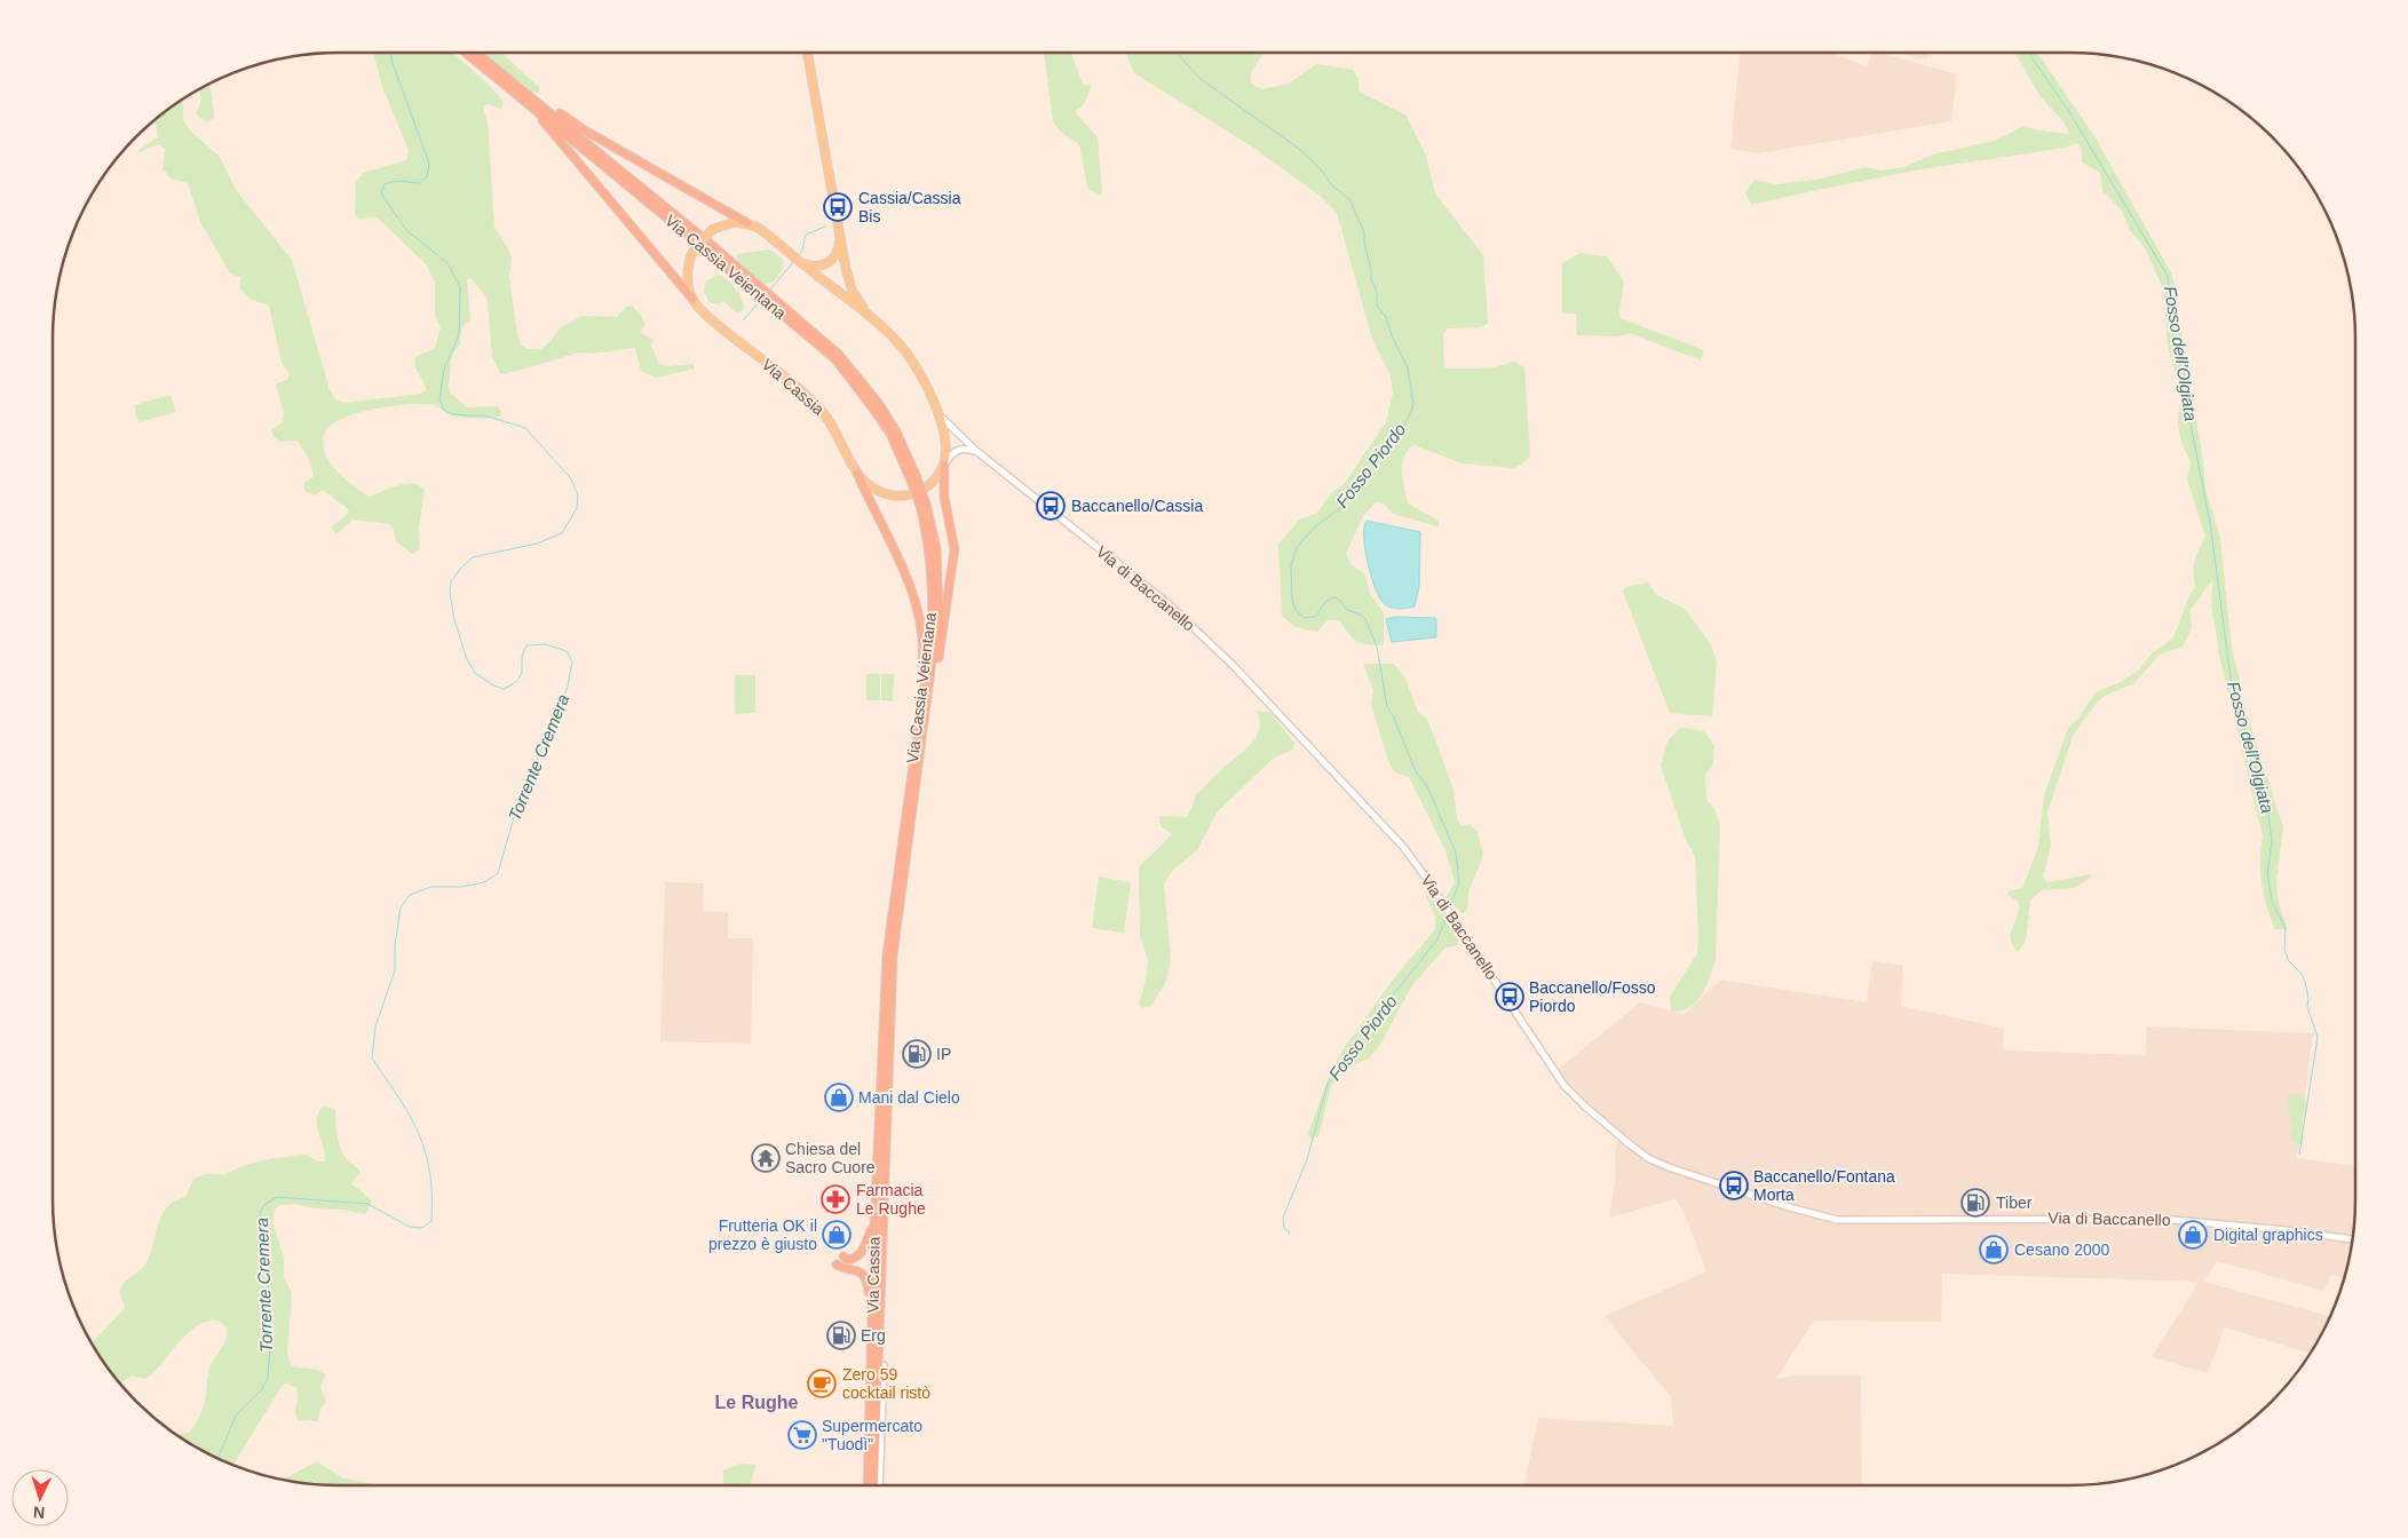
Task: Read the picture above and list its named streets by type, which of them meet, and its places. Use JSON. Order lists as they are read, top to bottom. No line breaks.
{"streets":{"highway":["Via Cassia Veientana","Via Cassia"],"street":["Via di Baccanello"]},"crossings":[["Via Cassia Veientana","Via Cassia"]],"districts":["Le Rughe"],"water":["Fosso dell’Olgiata","Fosso Piordo","Fosso dell'Olgiata","Torrente Cremera"],"places":{"bus stop":["Cassia/Cassia Bis","Baccanello/Cassia","Baccanello/Fosso Piordo","Baccanello/Fontana Morta"],"fuel station":["IP","Tiber","Erg"],"shop":["Mani dal Cielo","Frutteria OK il prezzo è giusto","Digital graphics","Cesano 2000"],"temple":["Chiesa del Sacro Cuore"],"pharmacy":["Farmacia Le Rughe"],"cafe":["Zero 59 cocktail ristò"],"supermarket":["Supermercato \"Tuodì\""]},"north":"bottom"}
